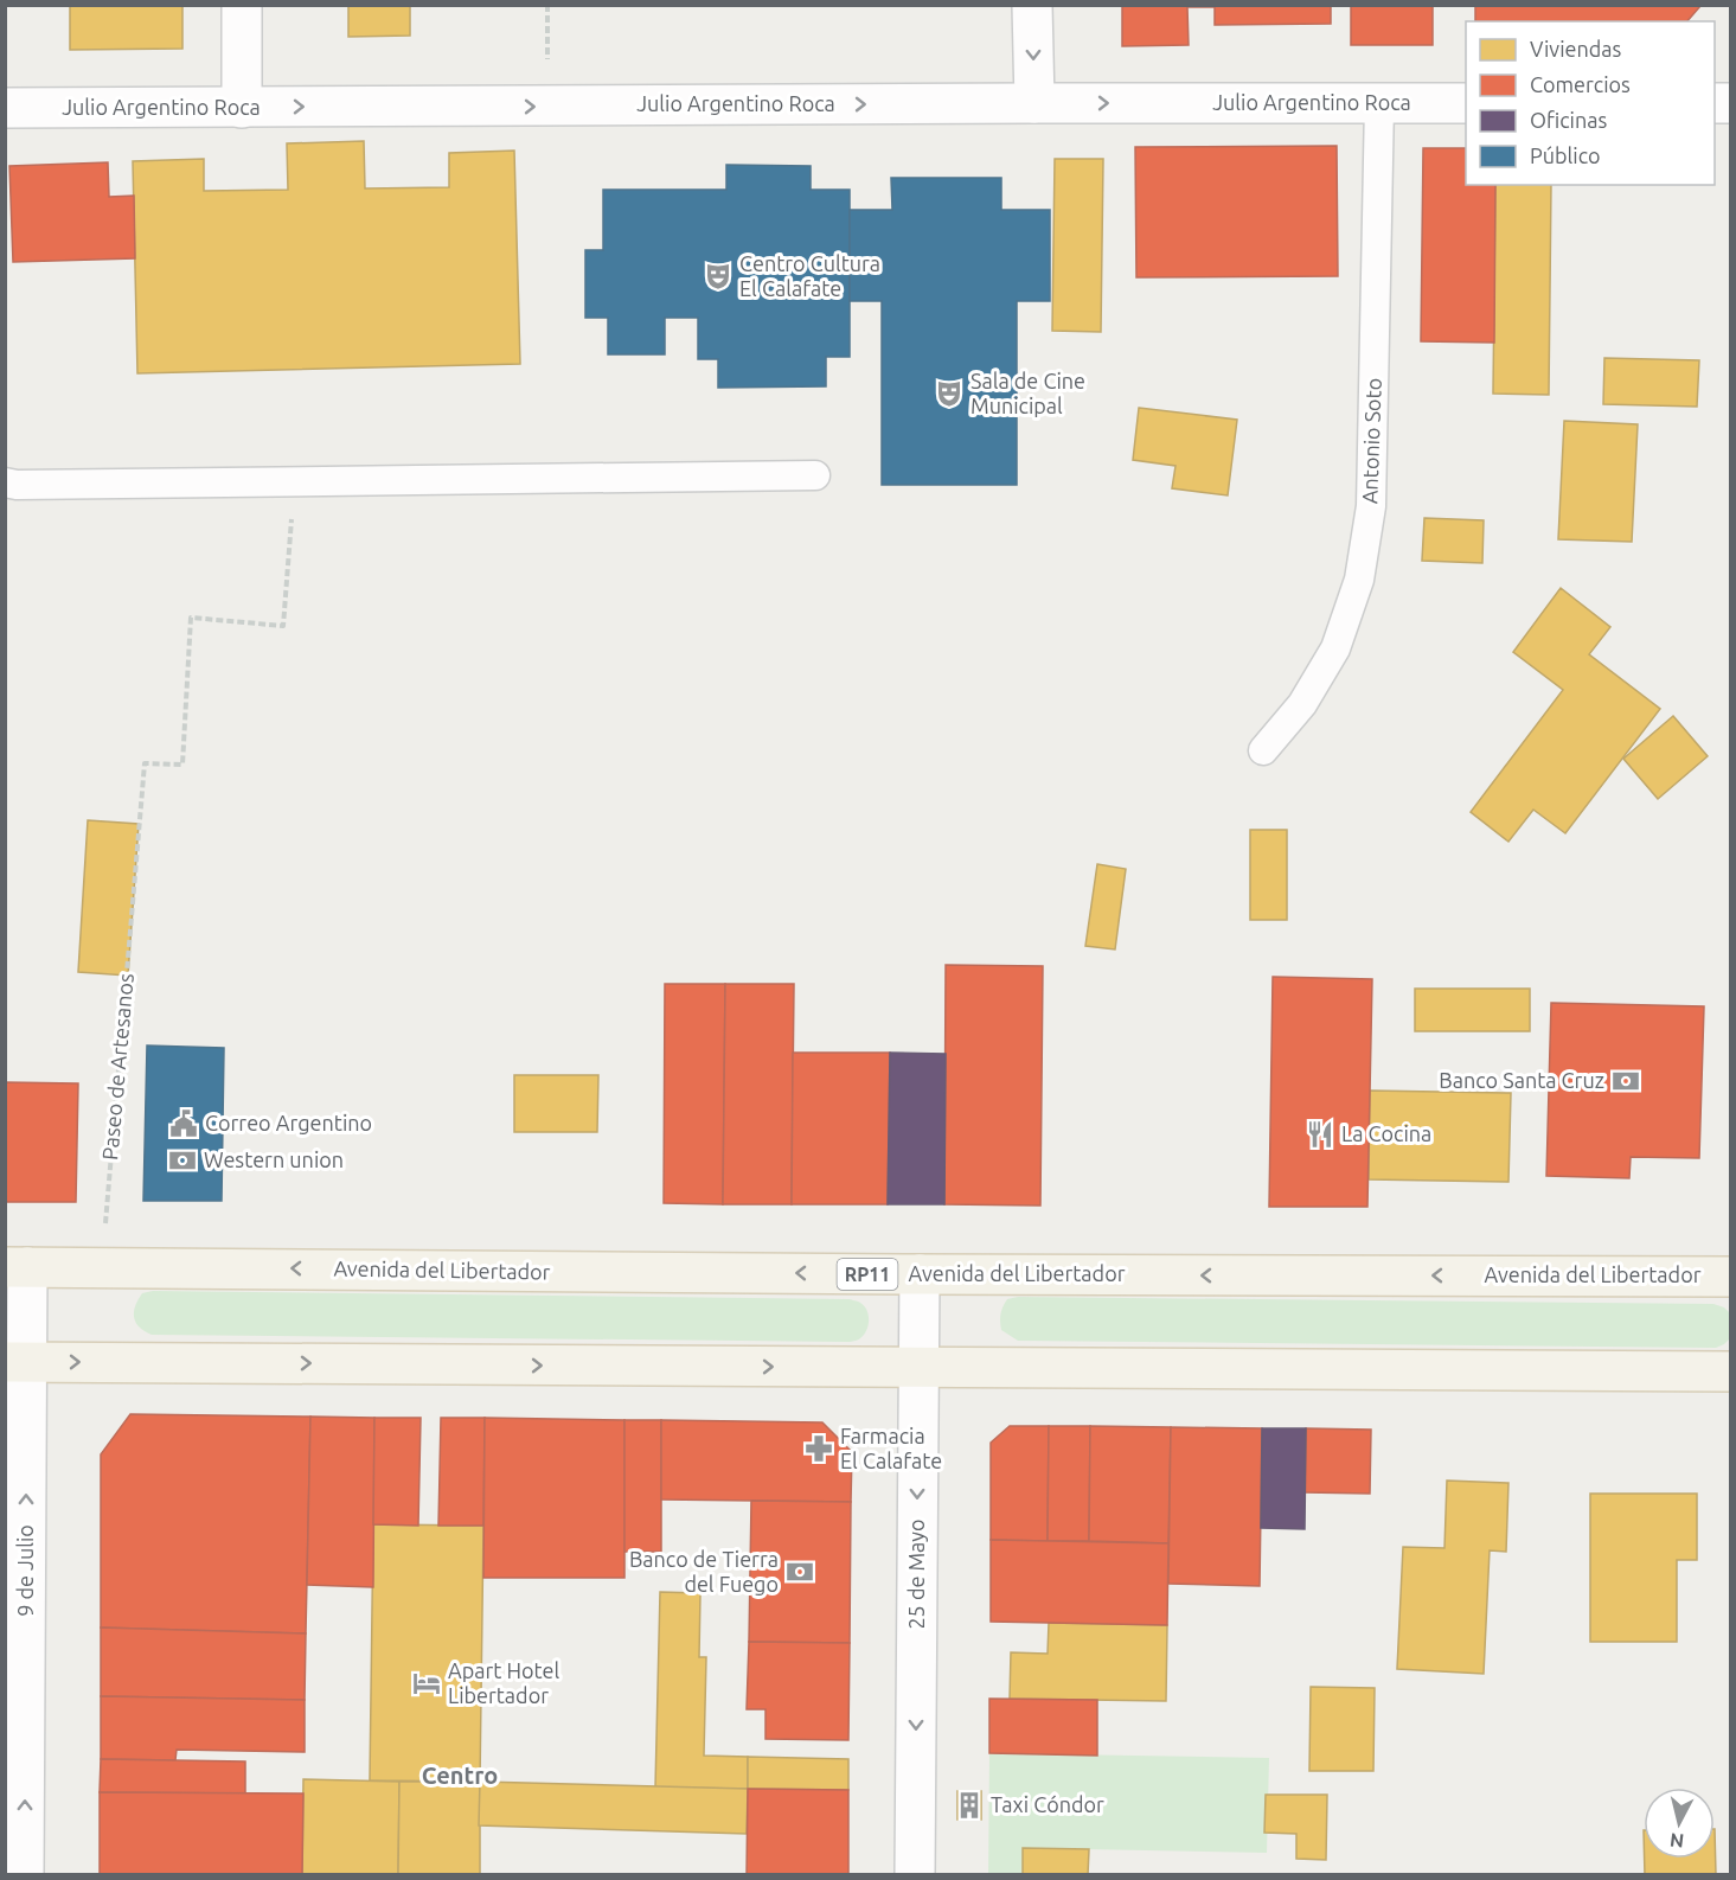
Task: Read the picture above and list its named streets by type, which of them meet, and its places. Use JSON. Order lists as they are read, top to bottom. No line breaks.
{"streets":{"main road":["Avenida del Libertador","RP11"],"street":["Julio Argentino Roca","9 de Julio","25 de Mayo"],"lane":["Antonio Soto"],"path":["Paseo de Artesanos"]},"crossings":[["Julio Argentino Roca","Antonio Soto"],["Paseo de Artesanos","Avenida del Libertador"],["Avenida del Libertador","9 de Julio"],["Avenida del Libertador","25 de Mayo"]],"one_way":["Julio Argentino Roca","9 de Julio","25 de Mayo"],"districts":["Centro"],"places":{"theatre":["Centro Cultura El Calafate","Sala de Cine Municipal"],"bank":["Banco Santa Cruz","Western union","Banco de Tierra del Fuego"],"public building":["Correo Argentino"],"restaurant":["La Cocina"],"pharmacy":["Farmacia El Calafate"],"hotel":["Apart Hotel Libertador"],"building":["Taxi Cóndor"]},"legend":["Viviendas","Comercios","Oficinas","Público"],"north":"bottom"}
